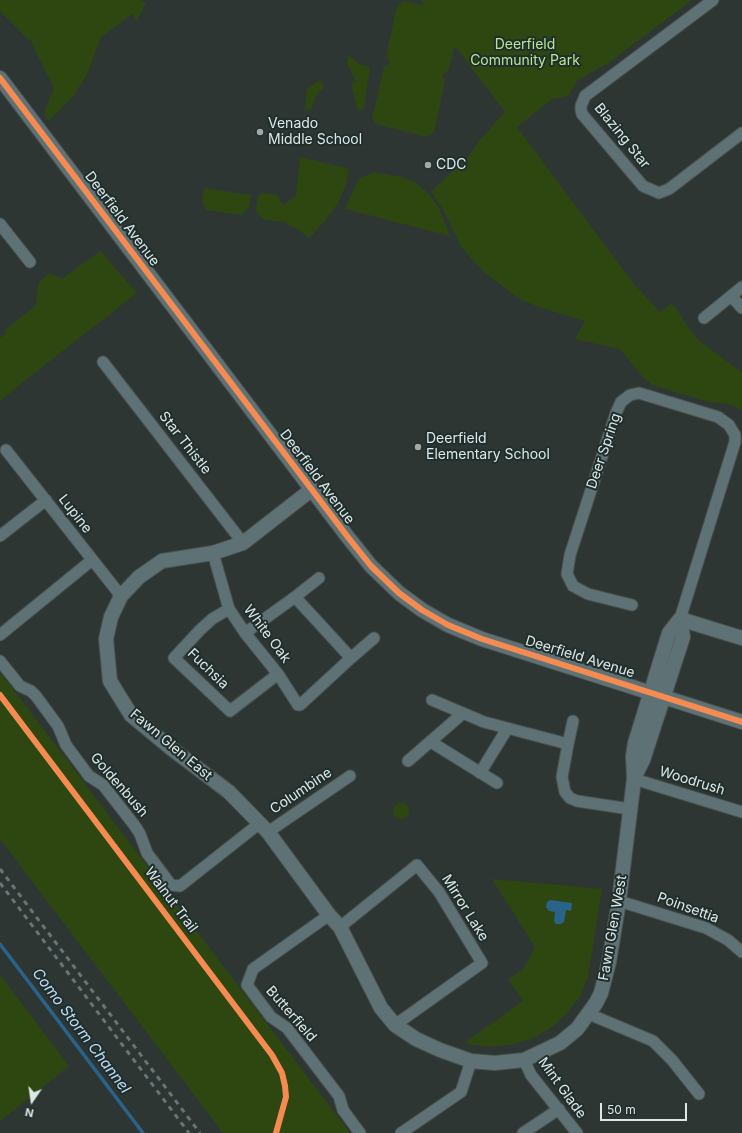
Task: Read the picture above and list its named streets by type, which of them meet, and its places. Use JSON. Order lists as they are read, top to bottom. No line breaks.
{"streets":{"street":["Blazing Star","Deerfield Avenue","Star Thistle","Deer Spring","Lupine","White Oak","Fuchsia","Fawn Glen East","Woodrush","Goldenbush","Columbine","Mirror Lake","Poinsettia","Fawn Glen West","Butterfield","Mint Glade"],"cycle path":["Walnut Trail"]},"crossings":[["Deerfield Avenue","Deer Spring"],["Deerfield Avenue","Fawn Glen East"],["Deerfield Avenue","Fawn Glen West"],["Star Thistle","Fawn Glen East"],["Deer Spring","Fawn Glen West"],["Lupine","Fawn Glen East"],["White Oak","Fuchsia"],["White Oak","Fawn Glen East"],["Fawn Glen East","Goldenbush"],["Fawn Glen East","Columbine"],["Fawn Glen East","Fawn Glen West"],["Fawn Glen East","Butterfield"],["Woodrush","Fawn Glen West"],["Goldenbush","Columbine"],["Mirror Lake","Fawn Glen West"],["Poinsettia","Fawn Glen West"],["Fawn Glen West","Butterfield"],["Fawn Glen West","Mint Glade"]],"water":["Como Storm Channel"],"parks":["Deerfield Community Park"],"places":["Venado Middle School","CDC","Deerfield Elementary School"],"scale_bar":"50 m","north":"bottom"}
